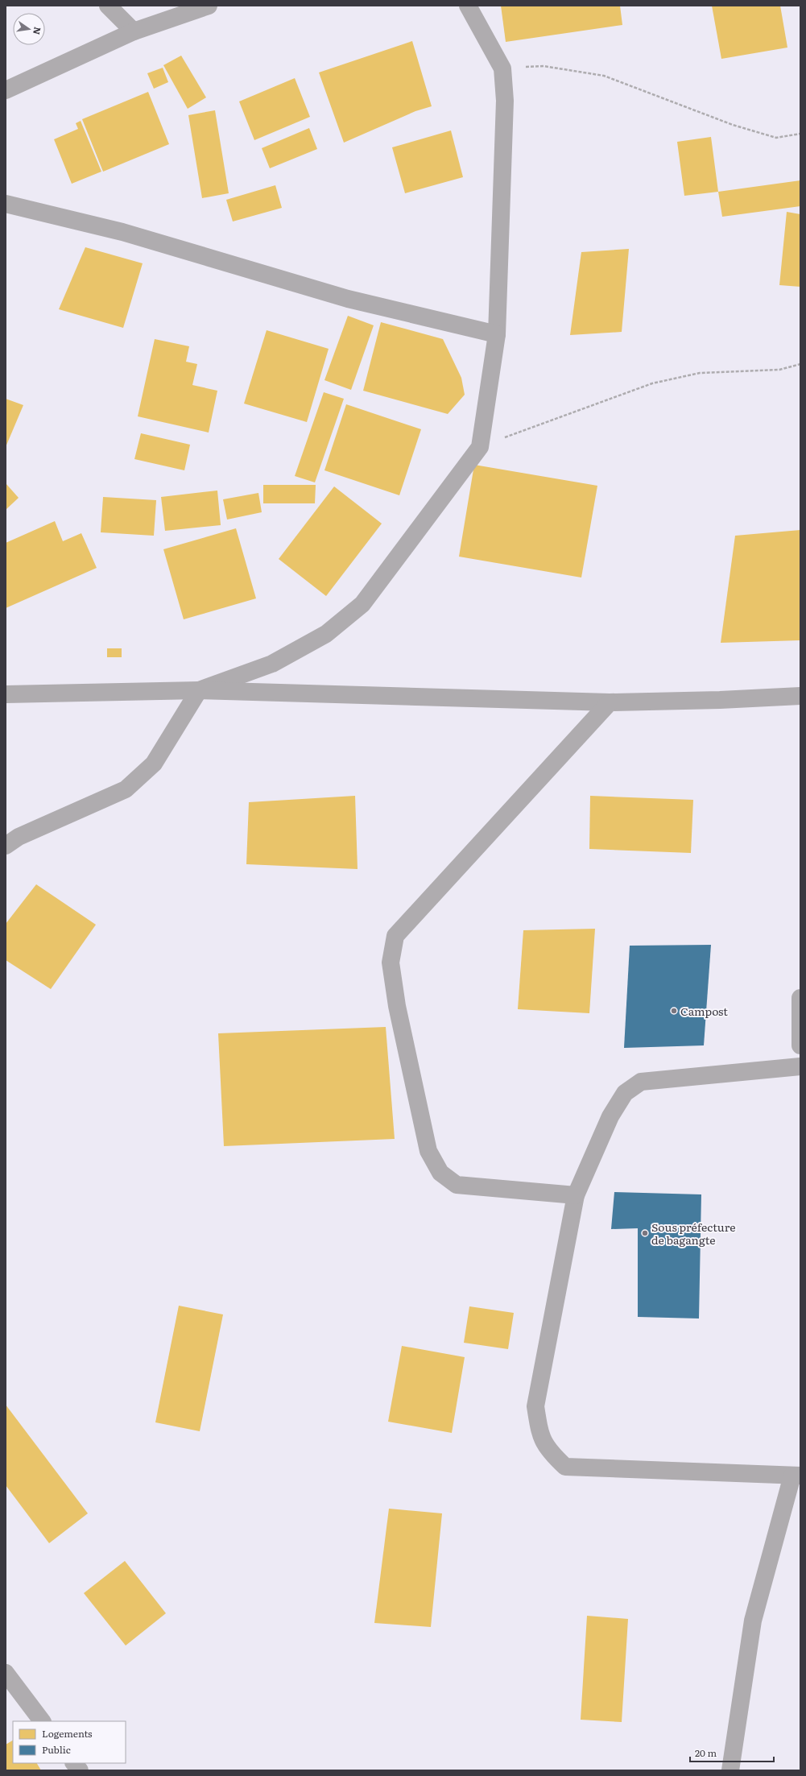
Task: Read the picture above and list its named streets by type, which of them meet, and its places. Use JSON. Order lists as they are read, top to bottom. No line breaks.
{"places":["Campost","Sous préfecture de bagangte"],"legend":["Logements","Public"],"scale_bar":"20 m","north":"right"}
